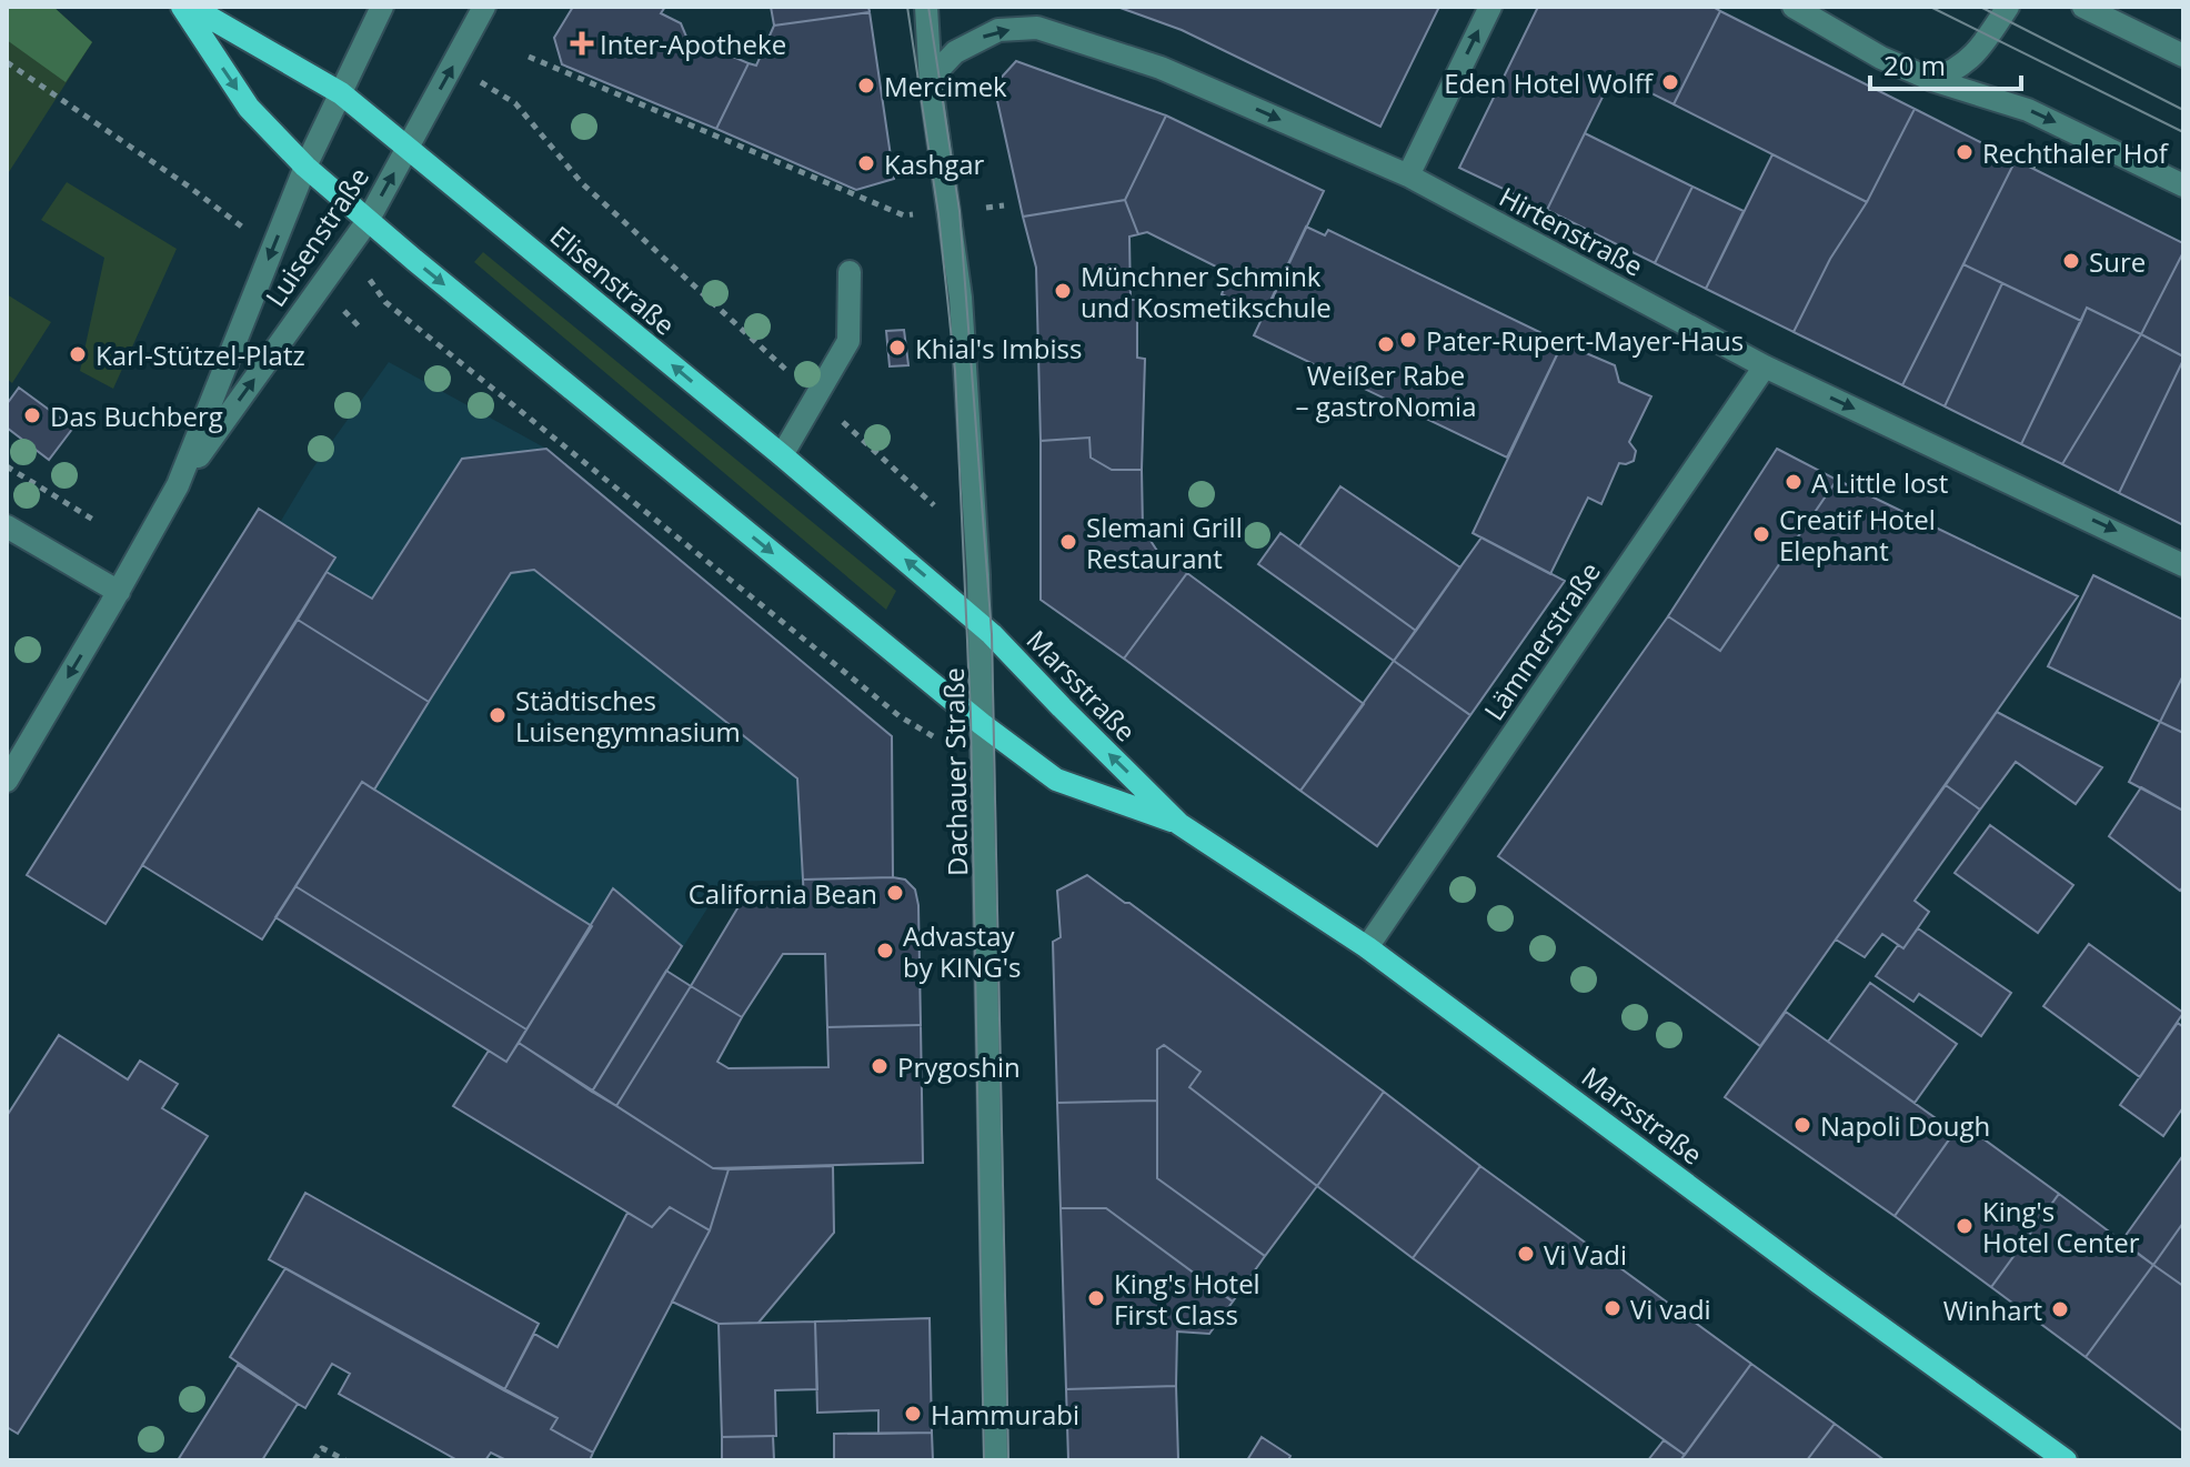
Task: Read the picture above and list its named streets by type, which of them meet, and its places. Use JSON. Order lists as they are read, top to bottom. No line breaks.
{"streets":{"main road":["Elisenstraße","Marsstraße"],"street":["Hirtenstraße","Luisenstraße","Lämmerstraße","Dachauer Straße"]},"crossings":[["Hirtenstraße","Lämmerstraße"],["Hirtenstraße","Dachauer Straße"],["Luisenstraße","Elisenstraße"],["Elisenstraße","Marsstraße"],["Elisenstraße","Dachauer Straße"],["Lämmerstraße","Marsstraße"],["Marsstraße","Dachauer Straße"]],"one_way":["Hirtenstraße"],"places":{"health":["Inter-Apotheke"],"other":["Eden Hotel Wolff","Mercimek","Rechthaler Hof","Kashgar","Sure","Münchner Schmink und Kosmetikschule","Pater-Rupert-Mayer-Haus","Weißer Rabe – gastroNomia","Khial's Imbiss","Karl-Stützel-Platz","Das Buchberg","A Little lost","Creatif Hotel Elephant","Slemani Grill Restaurant","Städtisches Luisengymnasium","California Bean","Advastay by KING's","Prygoshin","Napoli Dough","King's Hotel Center","Vi Vadi","King's Hotel First Class","Vi vadi","Winhart","Hammurabi"]},"scale_bar":"20 m"}
